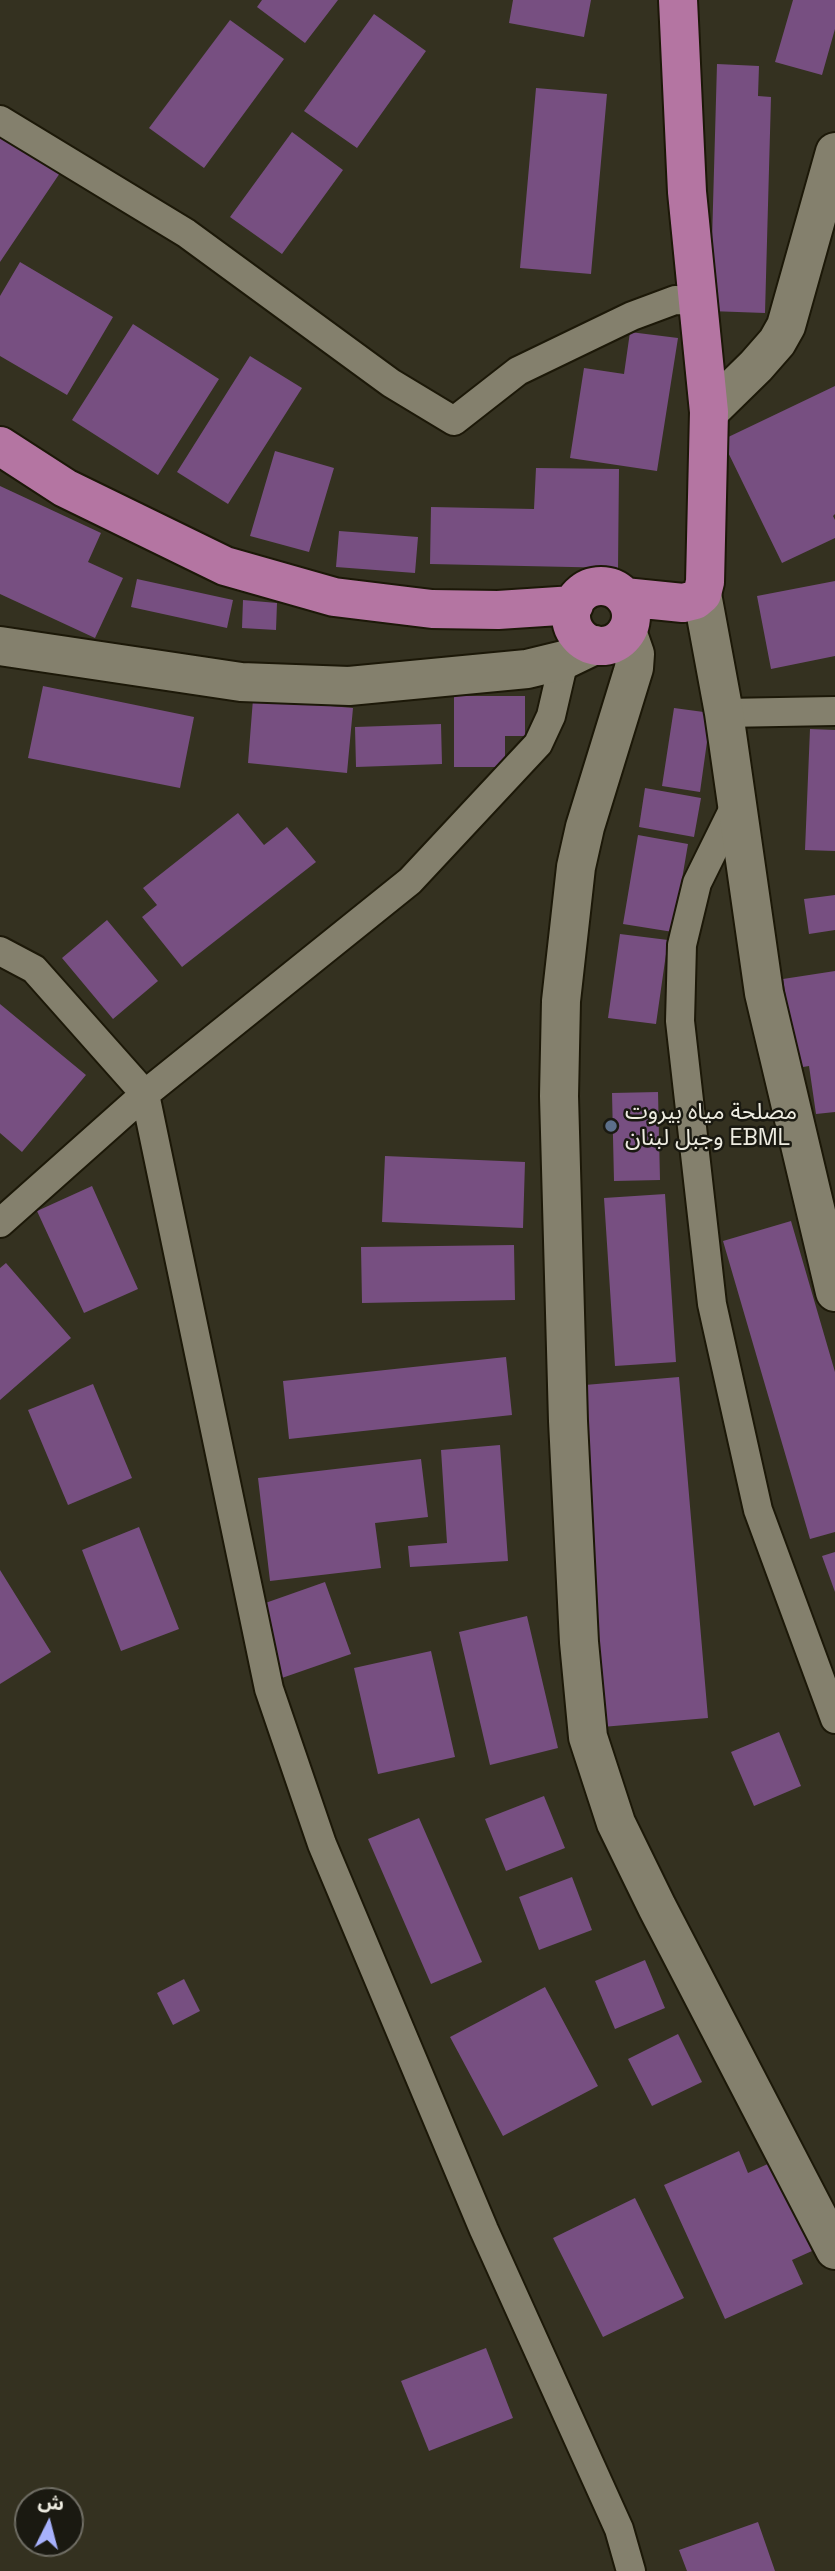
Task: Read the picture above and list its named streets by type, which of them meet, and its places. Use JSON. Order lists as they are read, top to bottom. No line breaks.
{"places":["مصلحة مياه بيروت وجبل لبنان EBML"],"north":"top"}
